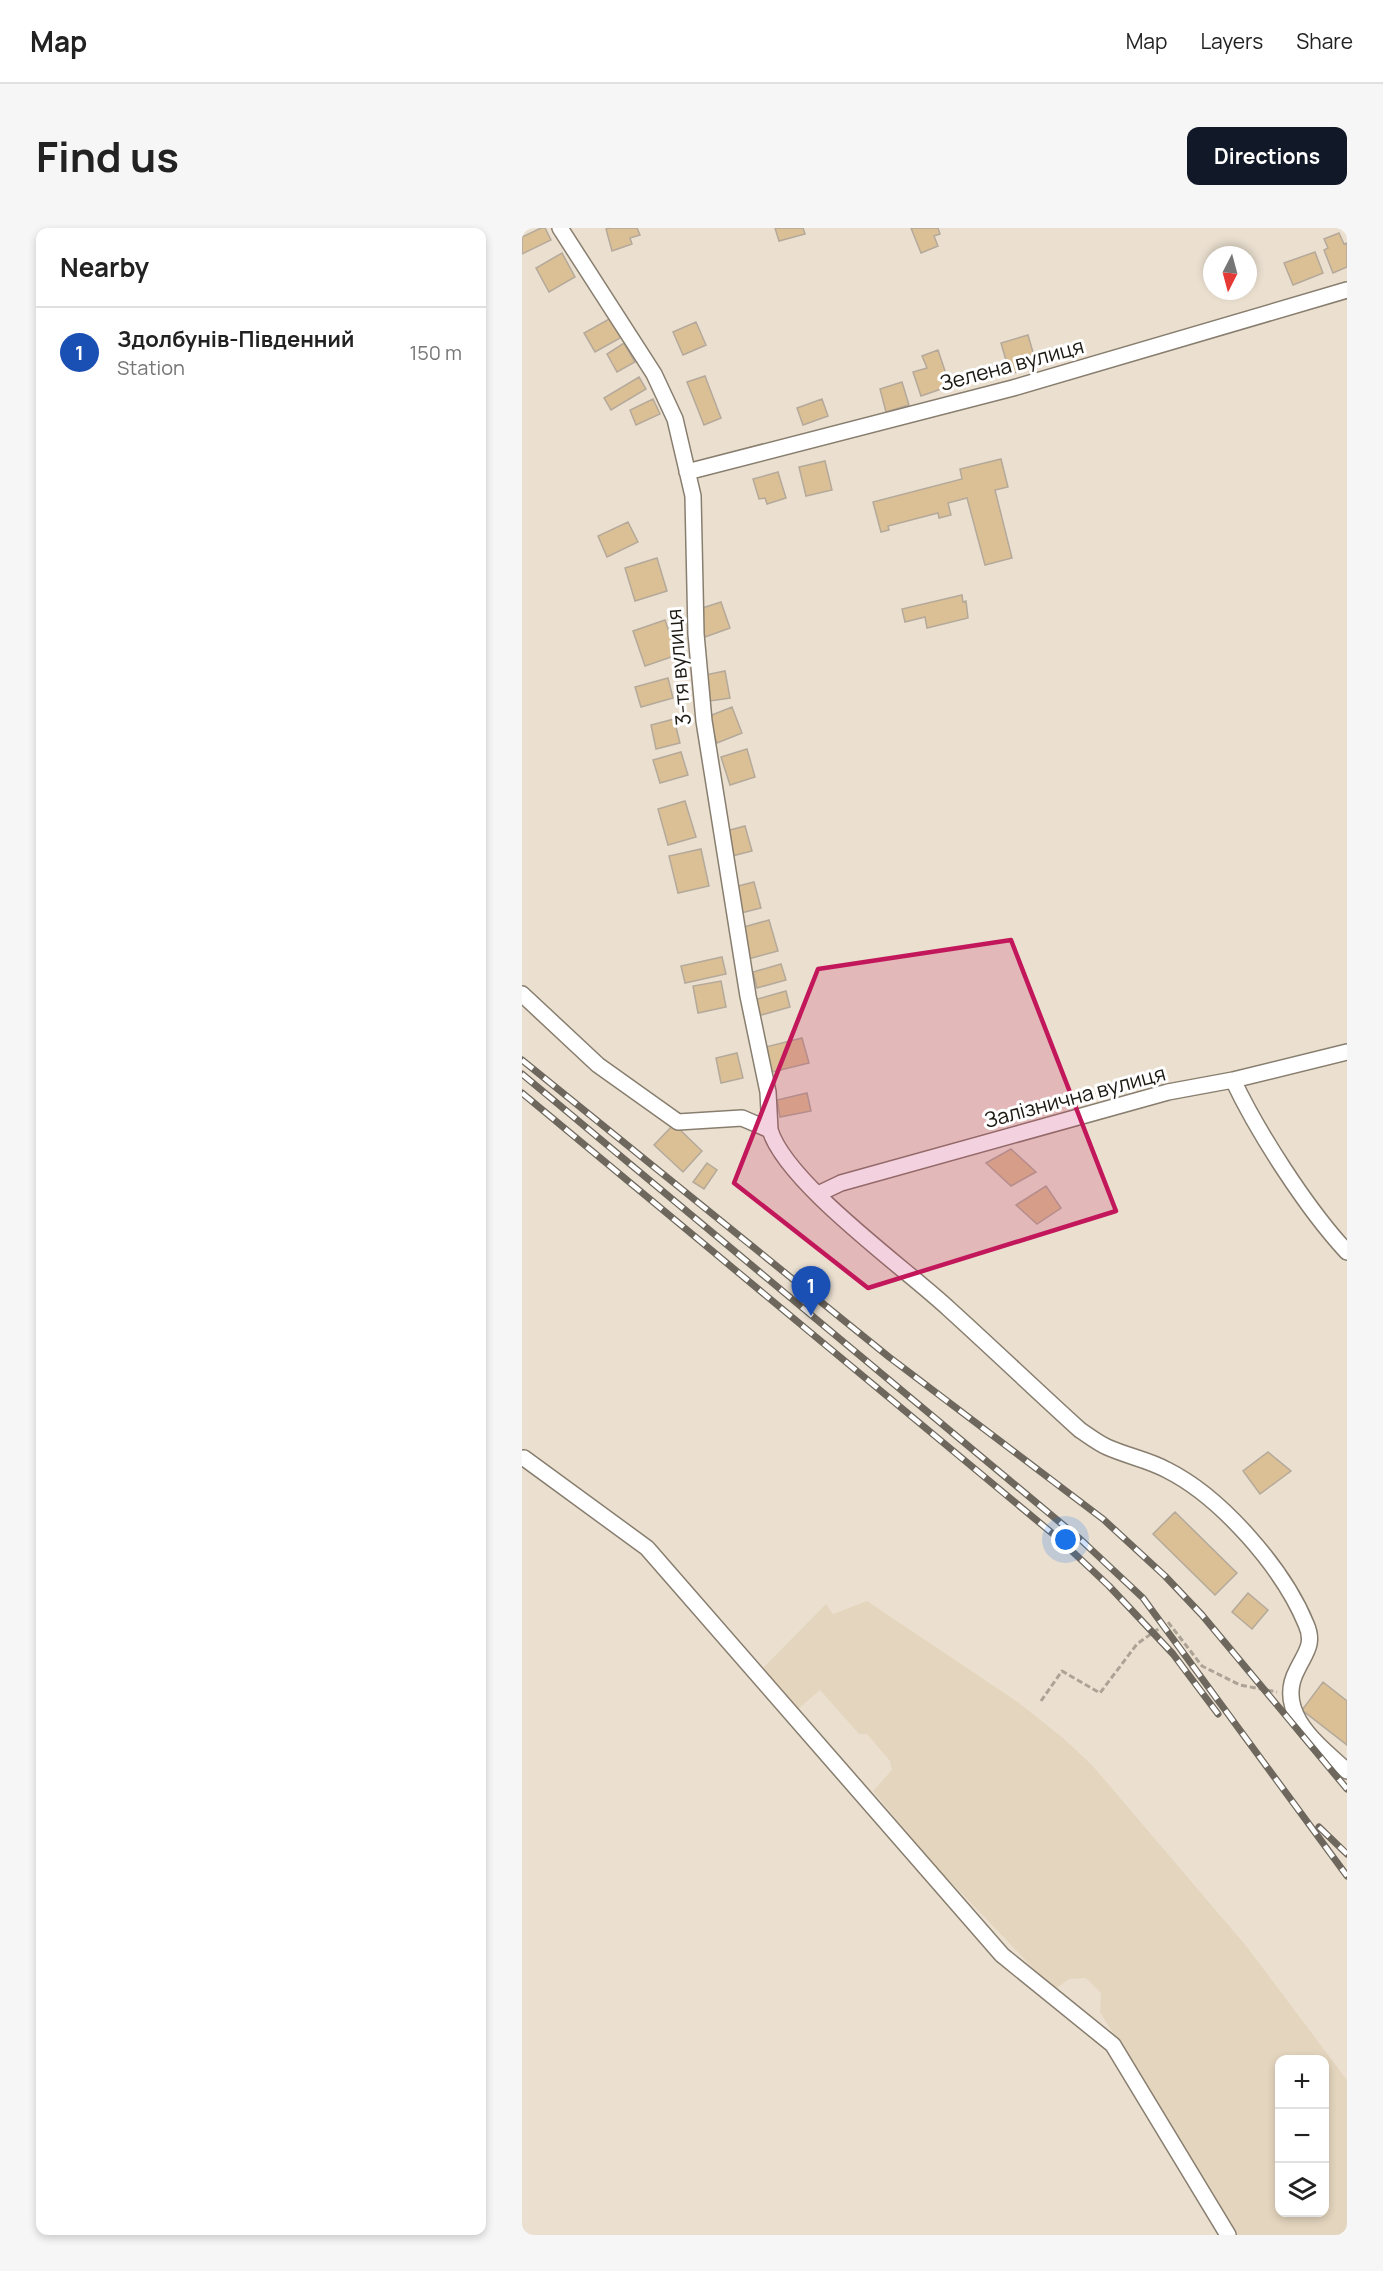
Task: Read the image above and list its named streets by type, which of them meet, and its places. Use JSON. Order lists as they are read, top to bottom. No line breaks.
{"streets":{"street":["Зелена вулиця","3-тя вулиця","Залізнична вулиця"]},"crossings":[["Зелена вулиця","3-тя вулиця"]],"north":"bottom","page":{"header":"Map","nav":["Map","Layers","Share"],"title":"Find us","buttons":"Directions","heading":"Nearby","list":[{"mark":"1","name":"Здолбунів-Південний","note":"Station","value":"150 m"}],"pins":"1","map_buttons":["+","−"]}}
